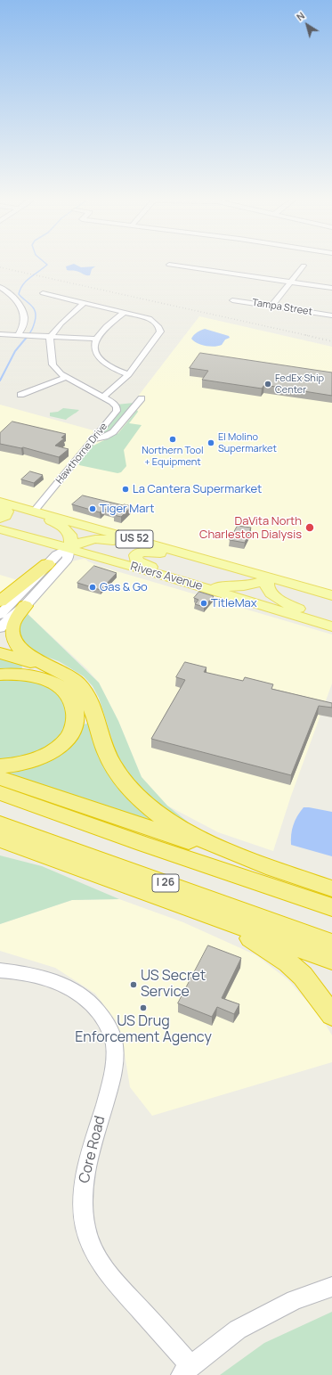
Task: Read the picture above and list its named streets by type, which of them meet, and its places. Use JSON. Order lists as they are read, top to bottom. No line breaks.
{"streets":{"highway":["I 26"],"main road":["US 52","Rivers Avenue"],"street":["Tampa Street","Hawthorne Drive","Core Road"]},"crossings":[["Hawthorne Drive","US 52"]],"places":["FedEx Ship Center","Northern Tool + Equipment","El Molino Supermarket","La Cantera Supermarket","Tiger Mart","DaVita North Charleston Dialysis","Gas & Go","TitleMax","US Secret Service","US Drug Enforcement Agency"],"north":"top left"}
